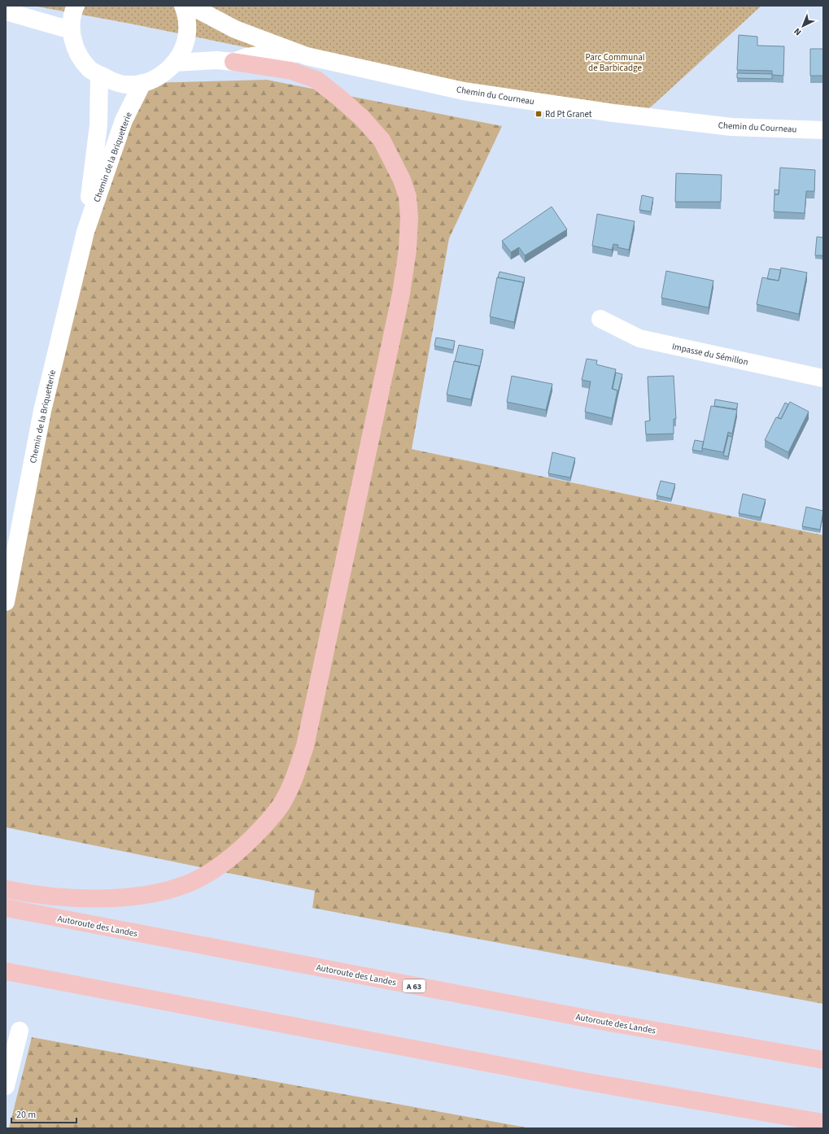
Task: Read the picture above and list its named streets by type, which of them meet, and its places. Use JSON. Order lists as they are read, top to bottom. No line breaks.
{"streets":{"highway":["Autoroute des Landes","A 63"],"street":["Chemin du Courneau","Chemin de la Briquetterie","Impasse du Sémillon"]},"parks":["Parc Communal de Barbicadge"],"places":{"transit":["Rd Pt Granet"]},"scale_bar":"20 m","north":"bottom left"}
